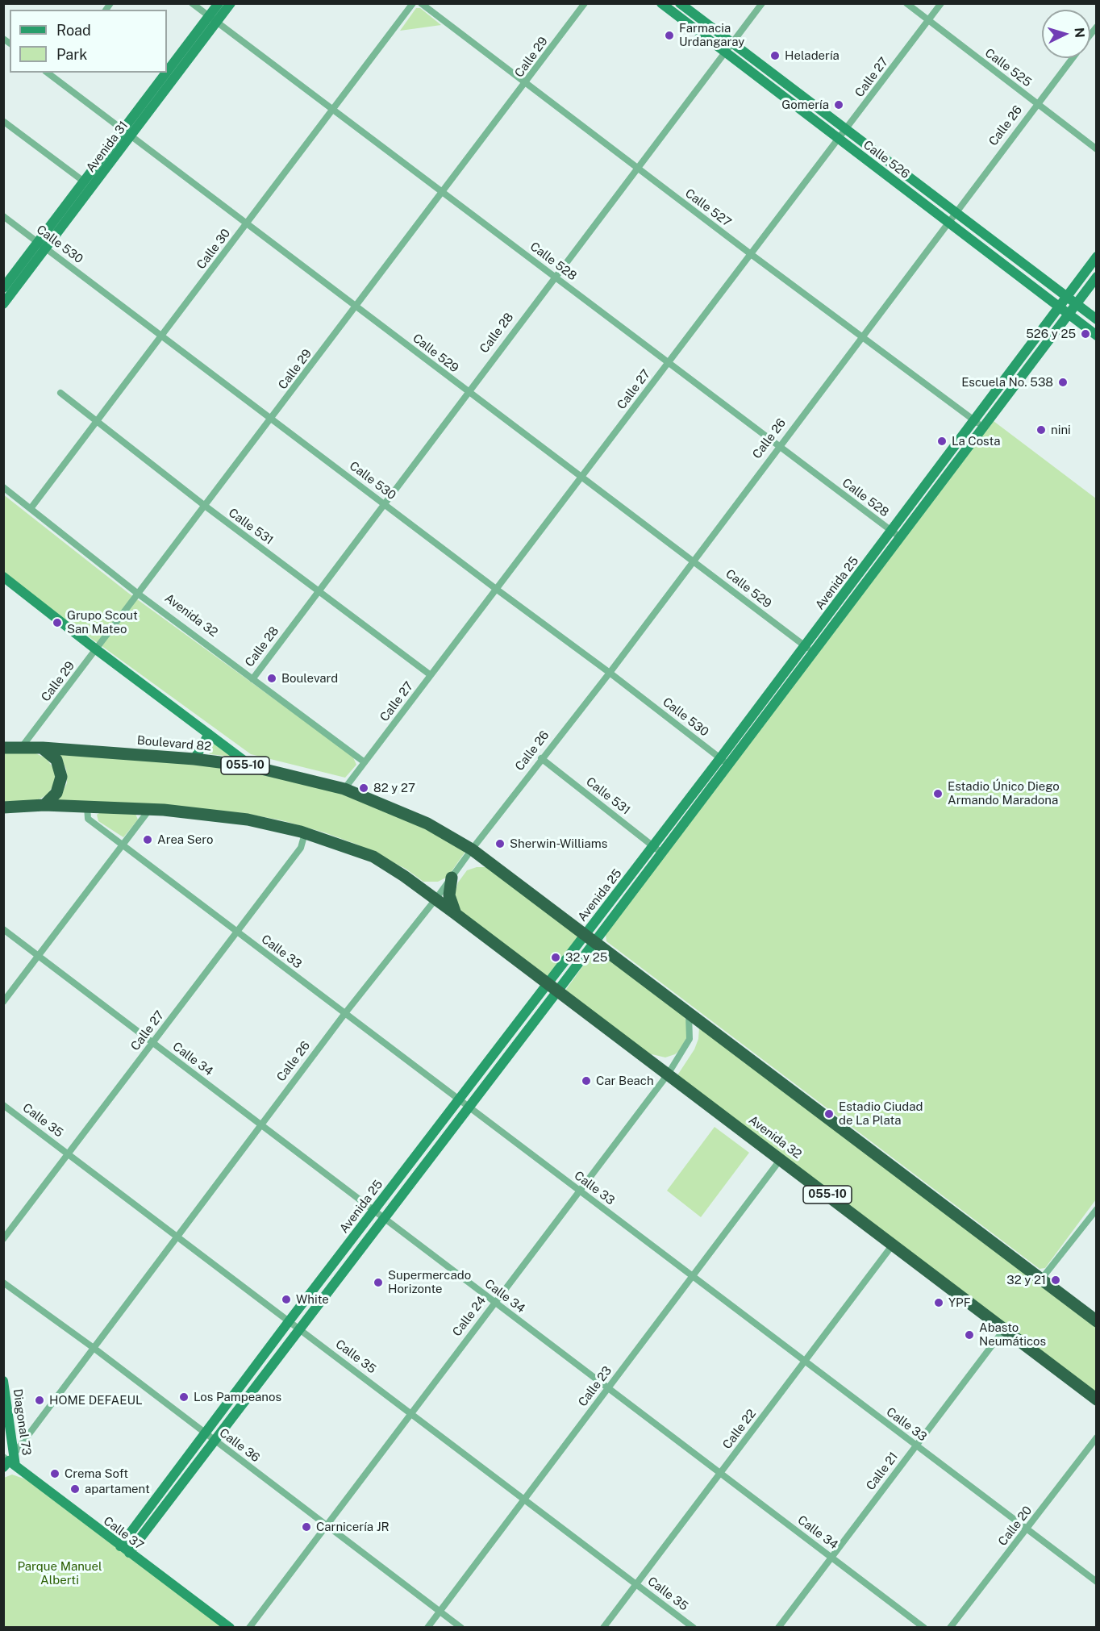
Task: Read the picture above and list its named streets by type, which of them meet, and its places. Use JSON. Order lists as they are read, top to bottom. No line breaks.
{"streets":{"highway":["Avenida 32","Boulevard 82","055-10"],"main road":["Avenida 31","Calle 526","Avenida 25","Diagonal 73","Calle 37"],"street":["Calle 29","Calle 525","Calle 27","Calle 26","Calle 527","Calle 530","Calle 30","Calle 528","Calle 28","Calle 529","Calle 531","Calle 33","Calle 34","Calle 35","Calle 24","Calle 23","Calle 22","Calle 36","Calle 21","Calle 20"]},"crossings":[["Calle 29","Calle 527"],["Calle 29","Calle 530"],["Calle 29","Calle 528"],["Calle 29","Calle 529"],["Calle 29","Calle 531"],["Calle 29","Avenida 32"],["Calle 29","Boulevard 82"],["Calle 525","Calle 27"],["Calle 525","Calle 26"],["Calle 27","Calle 526"],["Calle 27","Calle 527"],["Calle 27","Calle 530"],["Calle 27","Calle 528"],["Calle 27","Calle 529"],["Calle 27","Calle 531"],["Calle 27","Avenida 32"],["Calle 27","Boulevard 82"],["Calle 27","055-10"],["Calle 27","Calle 33"],["Calle 27","Calle 34"],["Calle 27","Calle 35"],["Calle 26","Calle 526"],["Calle 26","Calle 527"],["Calle 26","Calle 530"],["Calle 26","Calle 528"],["Calle 26","Calle 529"],["Calle 26","Calle 531"],["Calle 26","Avenida 32"],["Calle 26","Boulevard 82"],["Calle 26","055-10"],["Calle 26","Calle 33"],["Calle 26","Calle 34"],["Calle 26","Calle 35"],["Calle 26","Diagonal 73"],["Calle 26","Calle 36"],["Calle 26","Calle 37"],["Avenida 31","Calle 530"],["Avenida 31","Calle 528"],["Avenida 31","Calle 529"],["Calle 526","Calle 28"],["Calle 526","Avenida 25"],["Calle 527","Calle 28"],["Calle 527","Avenida 25"],["Calle 530","Calle 30"],["Calle 530","Calle 28"],["Calle 530","Avenida 25"],["Calle 30","Calle 528"],["Calle 30","Calle 529"],["Calle 30","Calle 531"],["Calle 30","Avenida 32"],["Calle 528","Calle 28"],["Calle 528","Avenida 25"],["Calle 28","Calle 529"],["Calle 28","Calle 531"],["Calle 28","Avenida 32"],["Calle 529","Avenida 25"],["Calle 531","Avenida 25"],["Avenida 25","Avenida 32"],["Avenida 25","055-10"],["Avenida 25","Calle 33"],["Avenida 25","Calle 34"],["Avenida 25","Calle 35"],["Avenida 25","Calle 36"],["Avenida 25","Calle 37"],["Avenida 32","055-10"],["Avenida 32","Calle 24"],["Avenida 32","Calle 23"],["Avenida 32","Calle 22"],["Avenida 32","Calle 21"],["Boulevard 82","055-10"],["055-10","Calle 33"],["055-10","Calle 24"],["Calle 33","Calle 24"],["Calle 33","Calle 23"],["Calle 33","Calle 22"],["Calle 33","Calle 21"],["Calle 33","Calle 20"],["Calle 34","Calle 24"],["Calle 34","Calle 23"],["Calle 34","Calle 22"],["Calle 34","Calle 21"],["Calle 35","Calle 24"],["Calle 35","Calle 23"],["Calle 35","Calle 22"],["Calle 24","Calle 36"],["Calle 23","Calle 36"],["Diagonal 73","Calle 37"]],"parks":["Parque Manuel Alberti"],"places":["Farmacia Urdangaray","Heladería","Gomería","526 y 25","Escuela No. 538","nini","La Costa","Grupo Scout San Mateo","Boulevard","82 y 27","Estadio Único Diego Armando Maradona","Area Sero","Sherwin-Williams","32 y 25","Car Beach","Estadio Ciudad de La Plata","32 y 21","Supermercado Horizonte","White","YPF","Abasto Neumáticos","Los Pampeanos","HOME DEFAEUL","Crema Soft","apartament","Carnicería JR"],"legend":["Road","Park"],"north":"right"}
